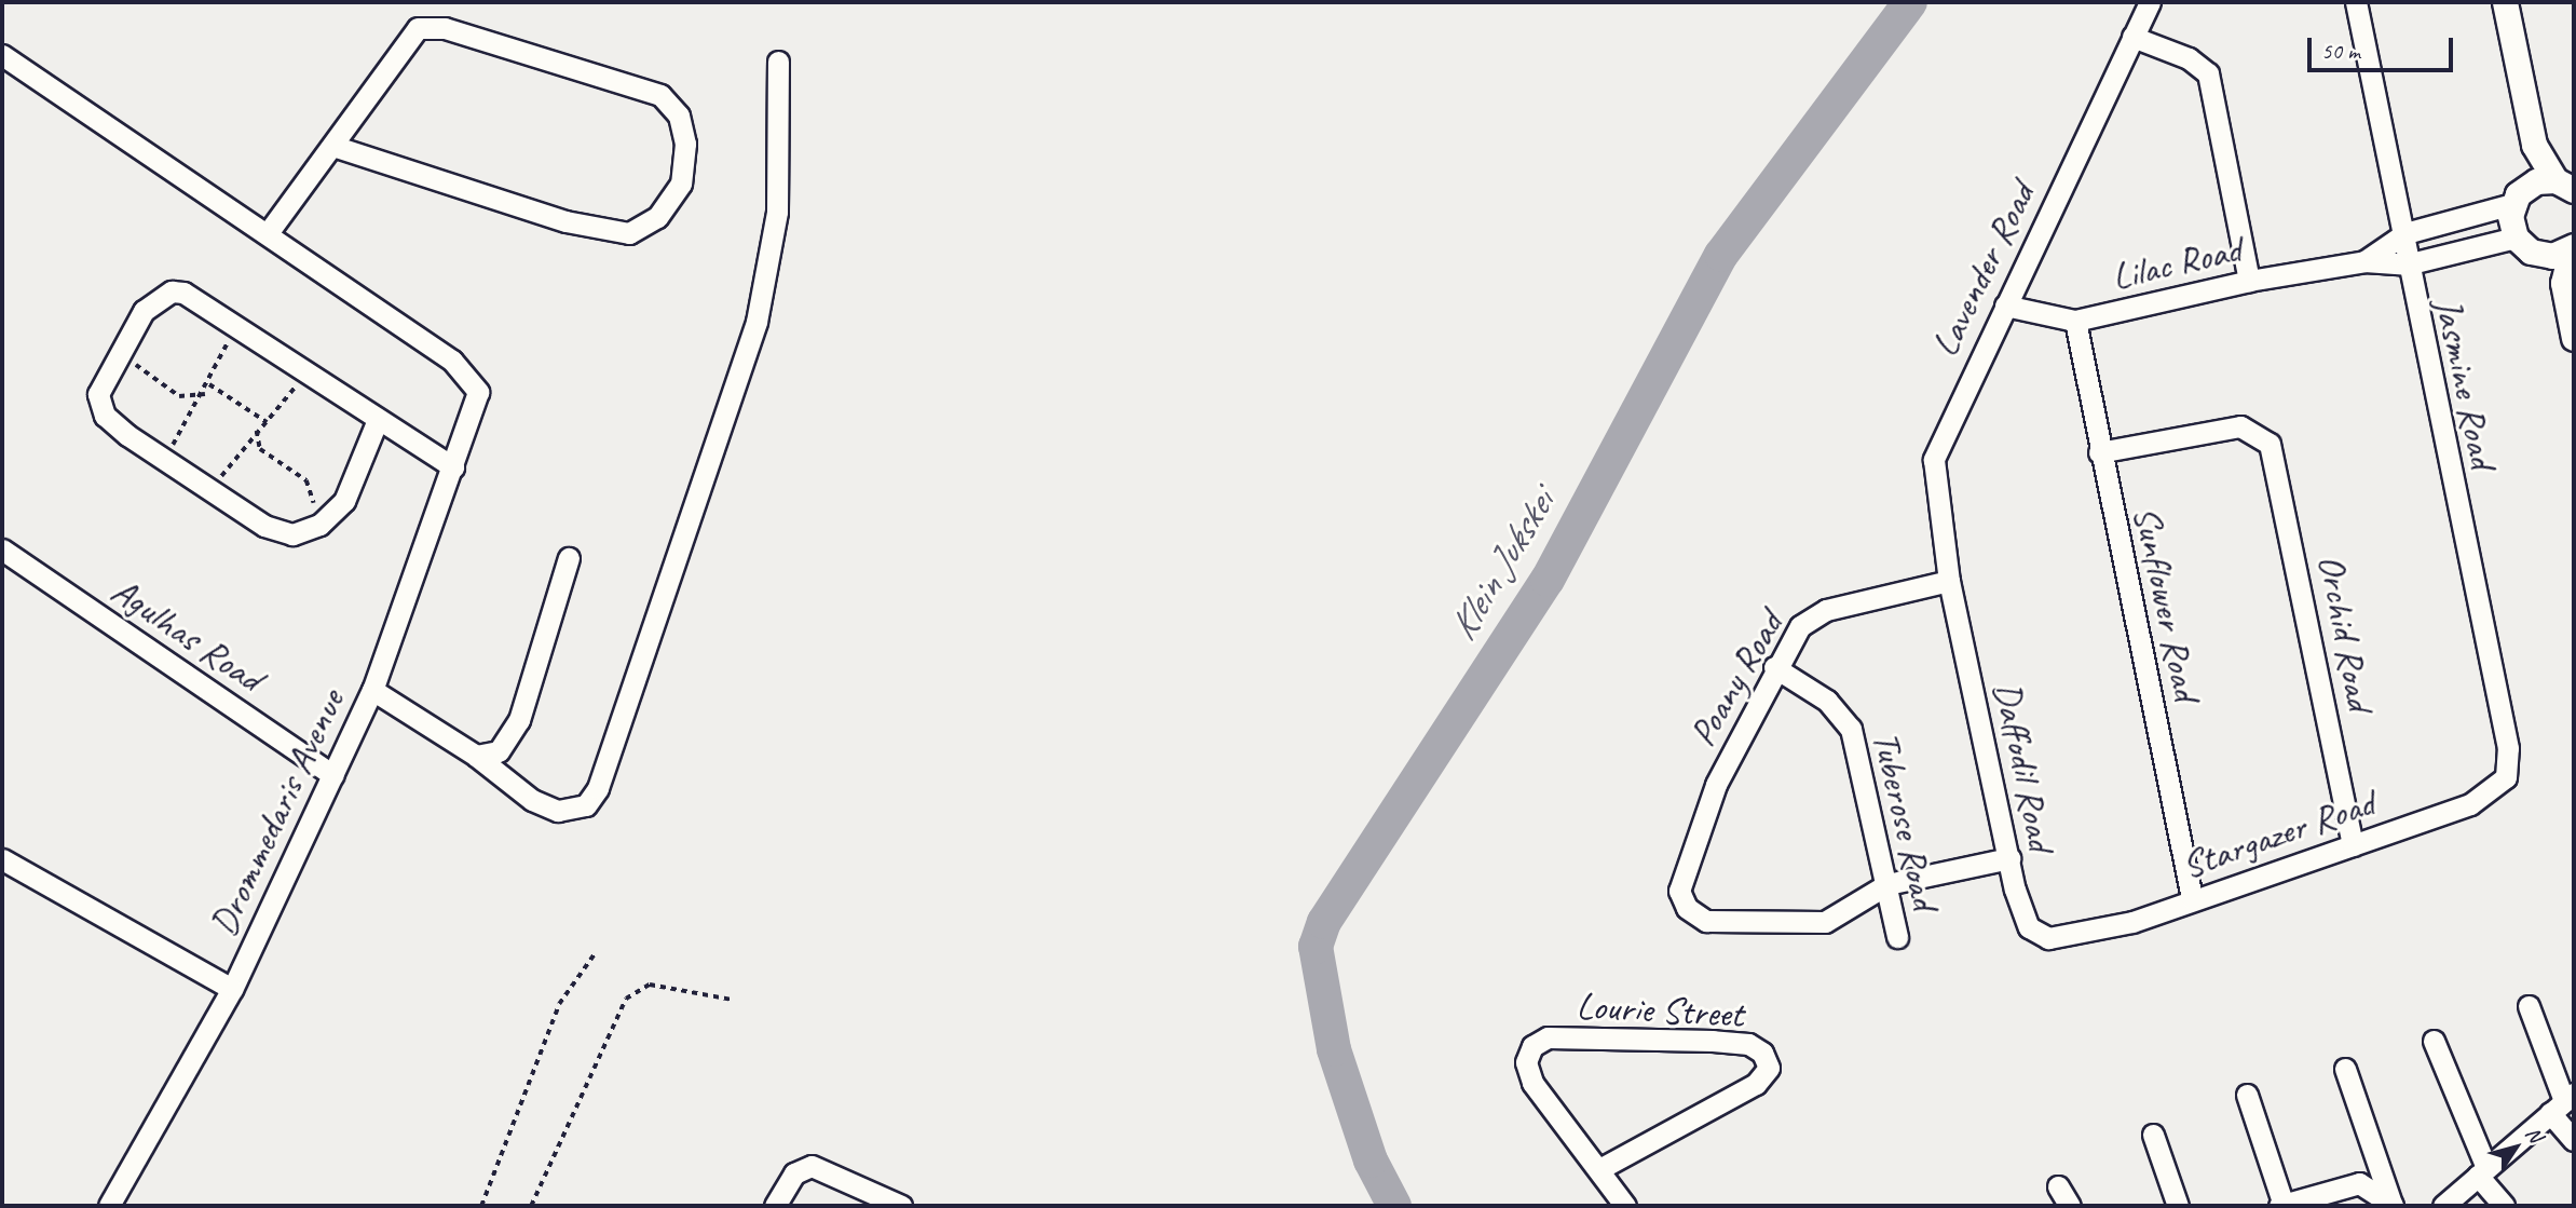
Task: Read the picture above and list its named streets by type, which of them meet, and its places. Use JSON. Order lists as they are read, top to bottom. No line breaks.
{"streets":{"street":["Lilac Road","Lavender Road","Jasmine Road","Sunflower Road","Orchid Road","Agulhas Road","Poany Road","Daffodil Road","Drommedaris Avenue","Tuberose Road","Stargazer Road","Lourie Street"]},"crossings":[["Lilac Road","Lavender Road"],["Lilac Road","Sunflower Road"],["Lavender Road","Poany Road"],["Lavender Road","Daffodil Road"],["Jasmine Road","Stargazer Road"],["Sunflower Road","Orchid Road"],["Sunflower Road","Stargazer Road"],["Orchid Road","Stargazer Road"],["Agulhas Road","Drommedaris Avenue"],["Poany Road","Daffodil Road"],["Poany Road","Tuberose Road"],["Daffodil Road","Stargazer Road"]],"water":["Klein Jukskei"],"scale_bar":"50 m","north":"top right"}
